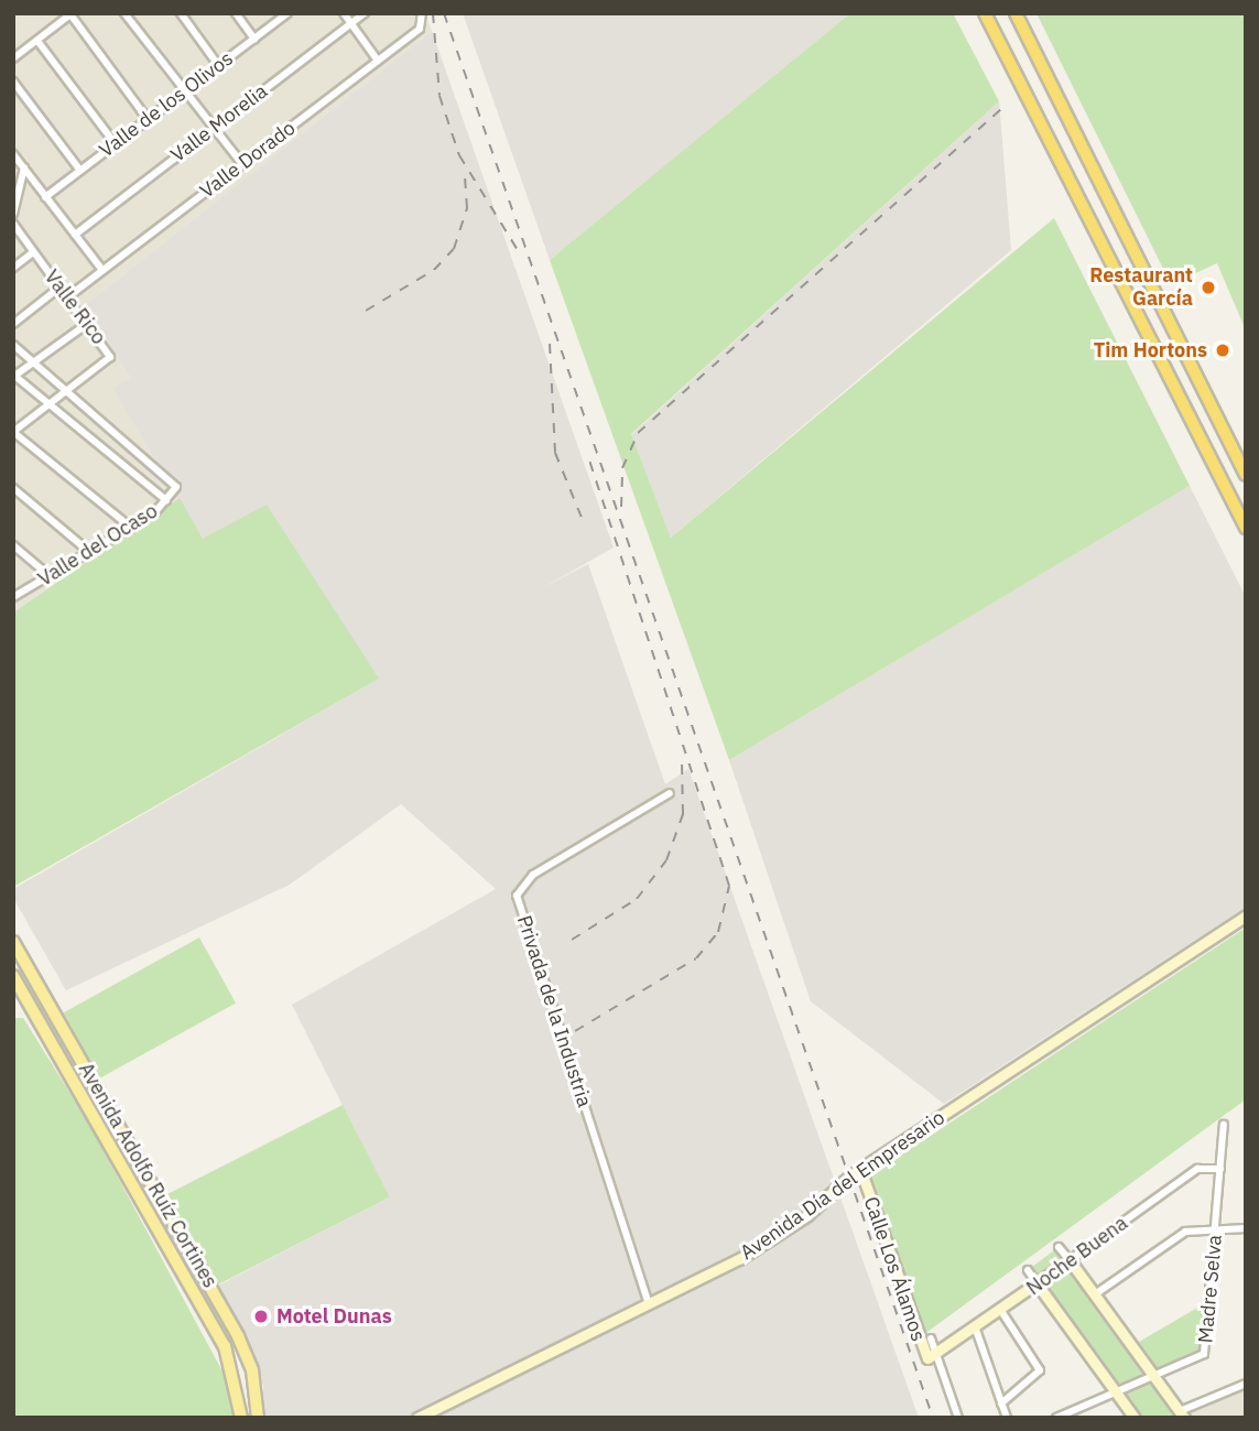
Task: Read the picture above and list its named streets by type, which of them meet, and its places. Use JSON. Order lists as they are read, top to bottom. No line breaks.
{"streets":{"main road":["Avenida Adolfo Ruíz Cortines"],"street":["Valle de los Olivos","Valle Morelia","Valle Dorado","Valle Rico","Valle del Ocaso","Privada de la Industria","Avenida Día del Empresario","Noche Buena","Calle Los Álamos","Madre Selva"]},"crossings":[["Valle Dorado","Valle Rico"],["Valle Rico","Valle del Ocaso"],["Privada de la Industria","Avenida Día del Empresario"],["Avenida Día del Empresario","Calle Los Álamos"],["Noche Buena","Calle Los Álamos"],["Noche Buena","Madre Selva"]],"places":["Restaurant García","Tim Hortons","Motel Dunas"]}
